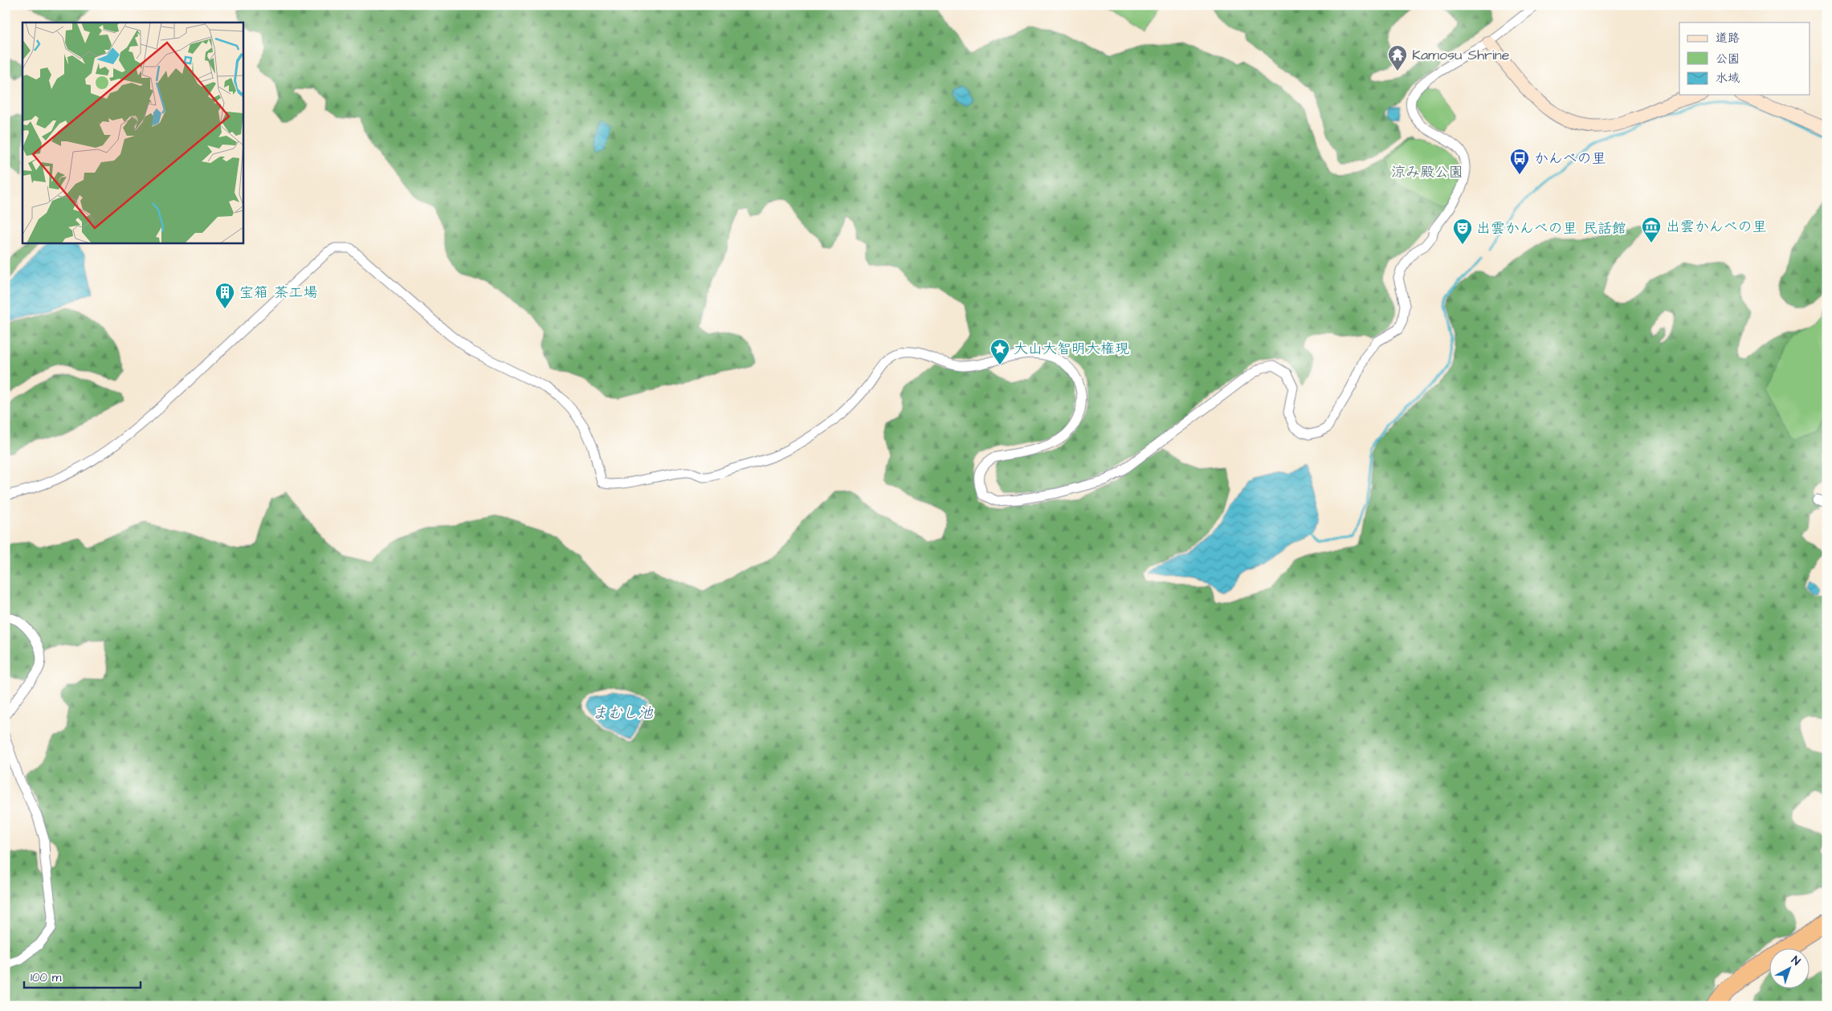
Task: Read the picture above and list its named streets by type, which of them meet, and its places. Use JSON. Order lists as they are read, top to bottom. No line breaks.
{"water":["まむし池"],"parks":["涼み殿公園"],"places":{"temple":["Kamosu Shrine"],"bus stop":["かんべの里"],"museum":["出雲かんべの里"],"theatre":["出雲かんべの里 民話館"],"building":["宝箱 茶工場"],"place":["大山大智明大権現"]},"legend":["道路","公園","水域"],"scale_bar":"100 m","north":"top right"}
